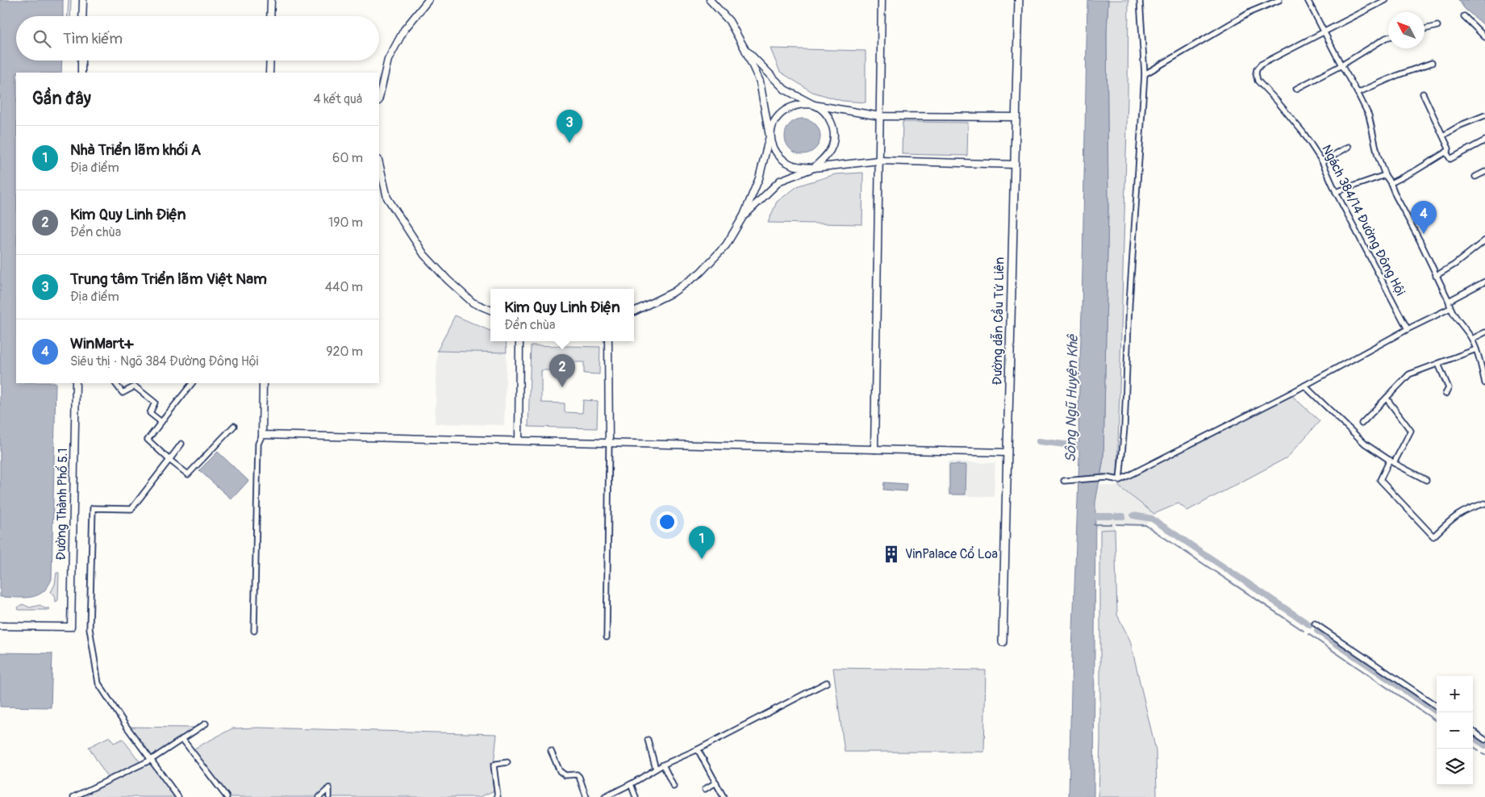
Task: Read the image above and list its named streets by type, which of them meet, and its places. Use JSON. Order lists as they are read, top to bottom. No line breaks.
{"streets":{"main road":["Đường dẫn Cầu Tứ Liên"],"street":["Ngách 384/14 Đường Đông Hội","Đường Thành Phố 5.1"]},"water":["Sông Ngũ Huyện Khê"],"places":{"building":["VinPalace Cổ Loa"]},"north":"top left","page":{"search":"Tìm kiếm","heading":["Gần đây","4 kết quả"],"pins":["3","4","2","1"],"list":[{"mark":"1","name":"Nhà Triển lãm khối A","note":"Địa điểm","value":"60 m"},{"mark":"2","name":"Kim Quy Linh Điện","note":"Đền chùa","value":"190 m"},{"mark":"3","name":"Trung tâm Triển lãm Việt Nam","note":"Địa điểm","value":"440 m"},{"mark":"4","name":"WinMart+","note":"Siêu thị · Ngõ 384 Đường Đông Hội","value":"920 m"}],"popup":["Kim Quy Linh Điện","Đền chùa"],"map_buttons":["+","−"]}}
